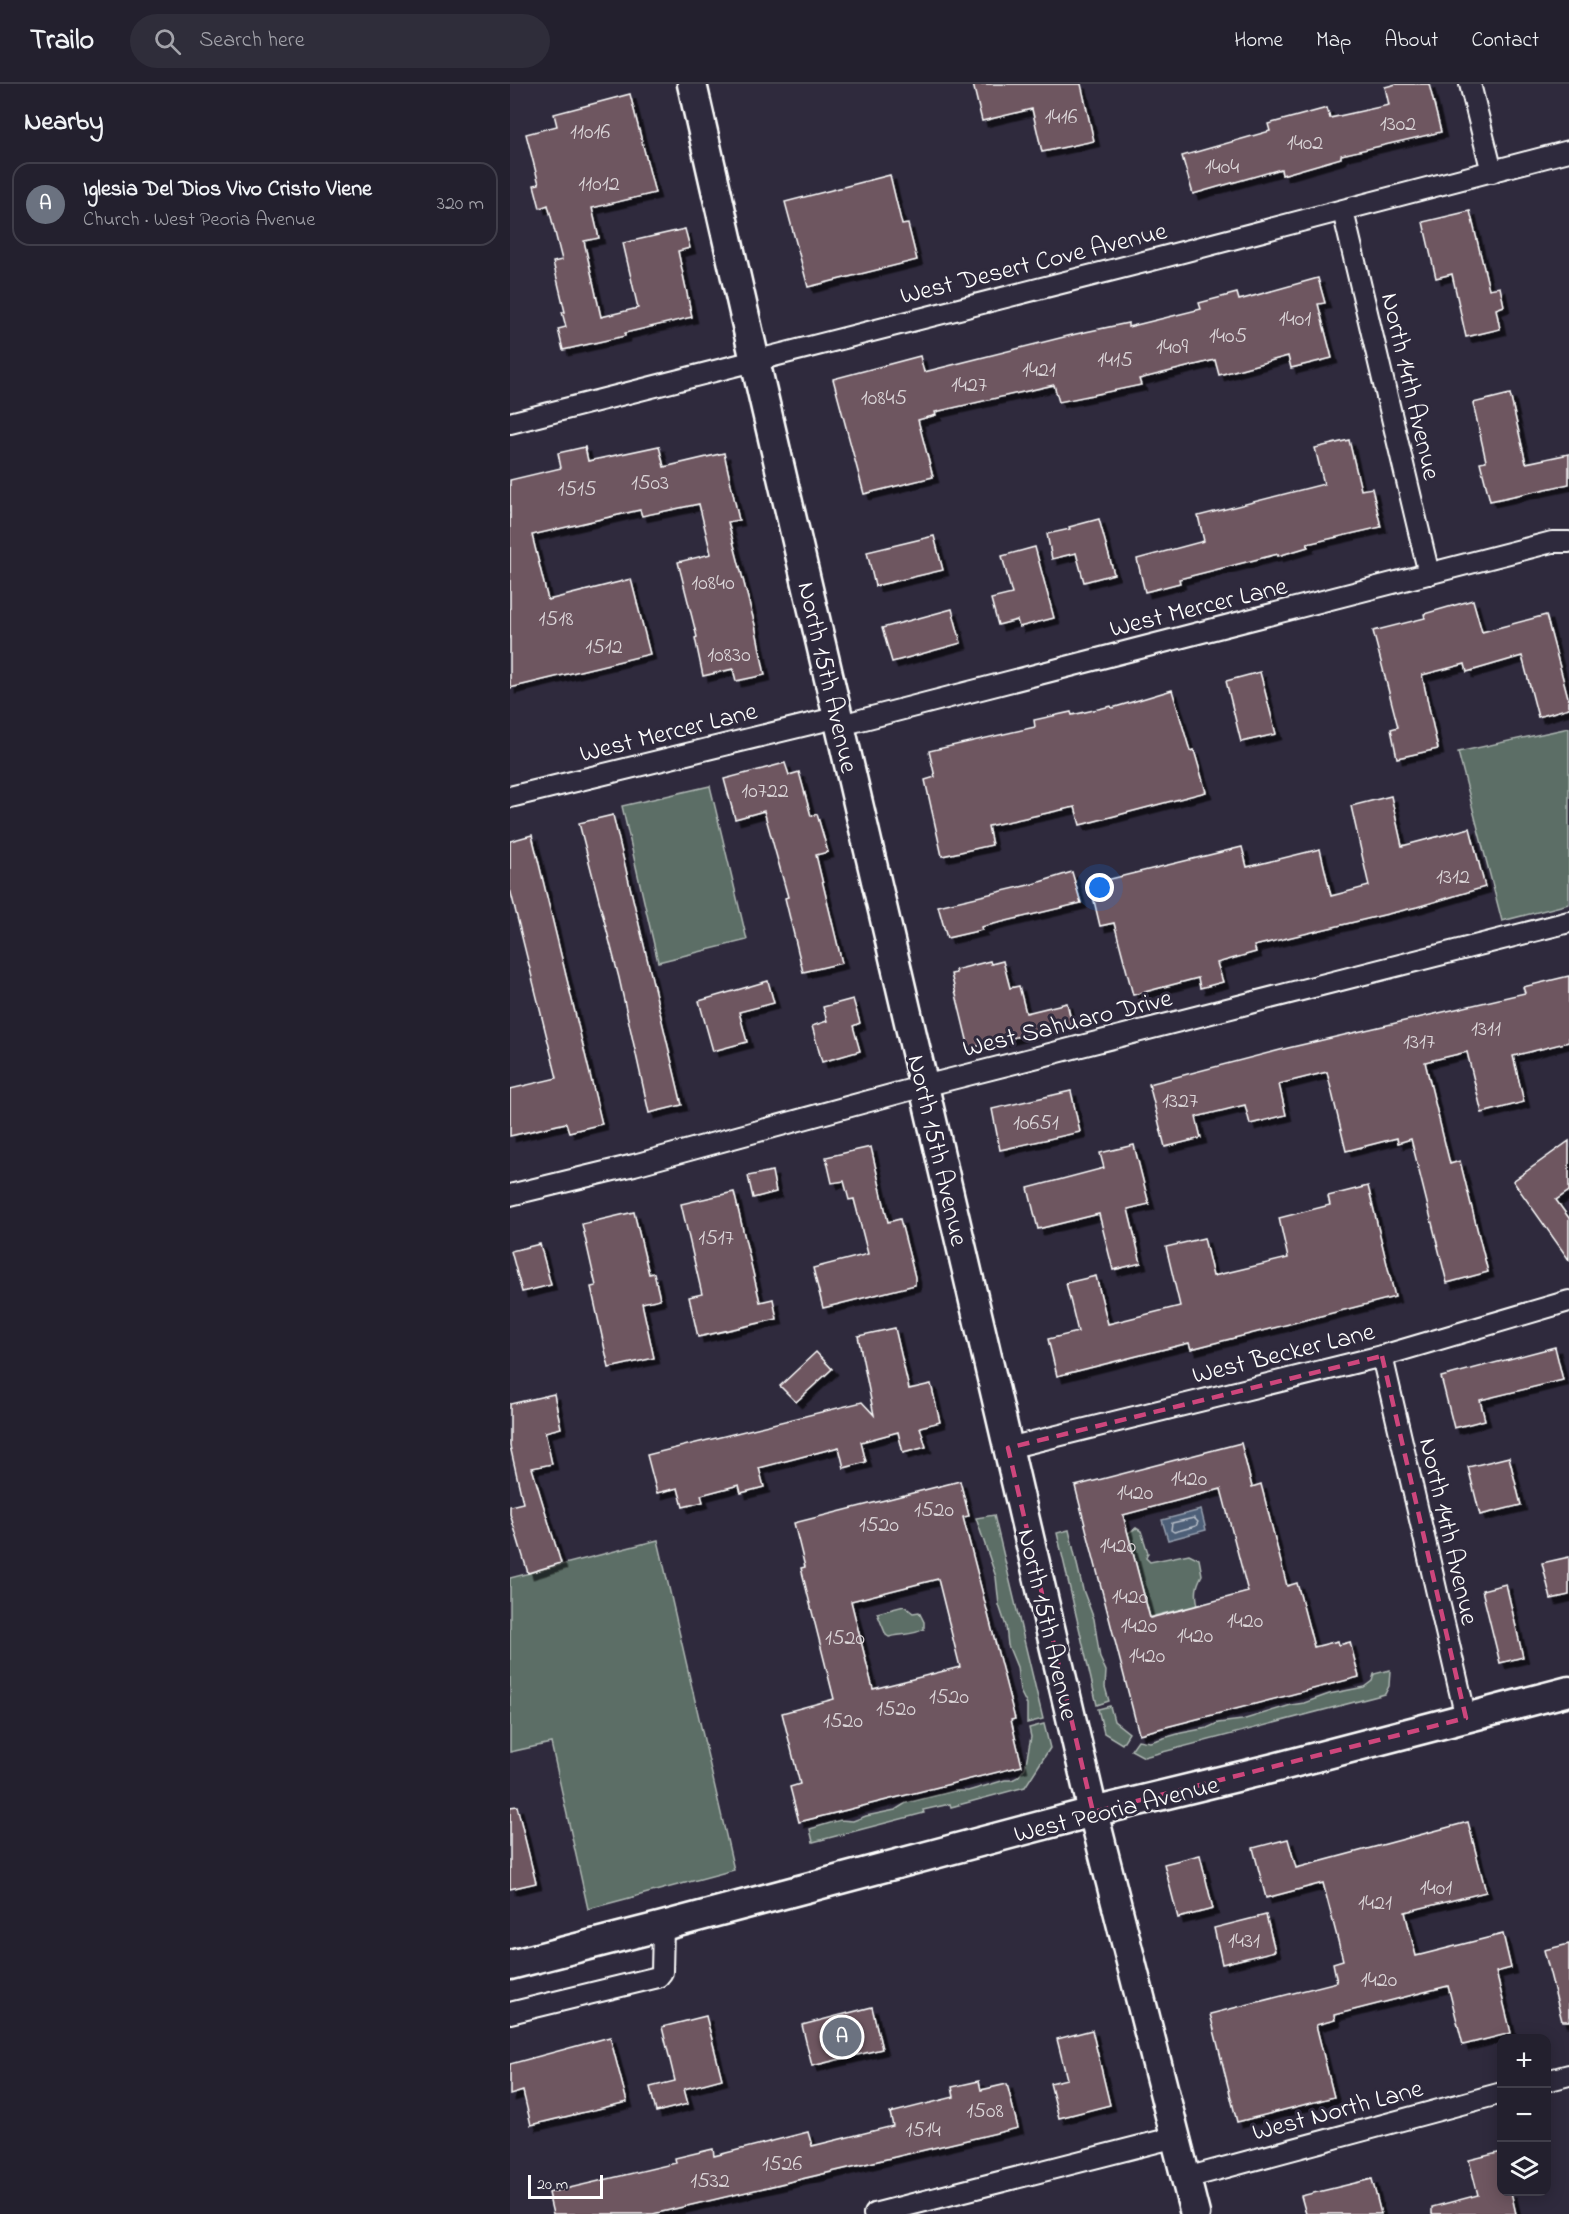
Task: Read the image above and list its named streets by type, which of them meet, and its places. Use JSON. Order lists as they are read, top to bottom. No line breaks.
{"streets":{"street":["West Desert Cove Avenue","North 14th Avenue","West Mercer Lane","North 15th Avenue","West Sahuaro Drive","West Becker Lane","West Peoria Avenue","West North Lane"]},"crossings":[["West Desert Cove Avenue","North 14th Avenue"],["West Desert Cove Avenue","North 15th Avenue"],["North 14th Avenue","West Mercer Lane"],["North 14th Avenue","West Becker Lane"],["North 14th Avenue","West Peoria Avenue"],["West Mercer Lane","North 15th Avenue"],["North 15th Avenue","West Sahuaro Drive"],["North 15th Avenue","West Becker Lane"],["North 15th Avenue","West Peoria Avenue"],["North 15th Avenue","West North Lane"]],"house_numbers":["1416","1302","11016","1402","1404","11012","1401","1405","1409","1415","1421","1427","10845","1503","1515","10840","1518","1512","10830","10722","1312","1311","1317","1327","10651","1517","1420","1420","1520","1520","1420","1420","1420","1420","1420","1520","1420","1520","1520","1520","1401","1421","1431","1420","1508","1514","1526","1532"],"scale_bar":"20 m","page":{"header":"Trailo","search":"Search here","nav":["Home","Map","About","Contact"],"heading":"Nearby","list":[{"mark":"A","name":"Iglesia Del Dios Vivo Cristo Viene","note":"Church · West Peoria Avenue","value":"320 m"}],"pins":"A","map_buttons":["+","−"],"scale":"20 m"}}
